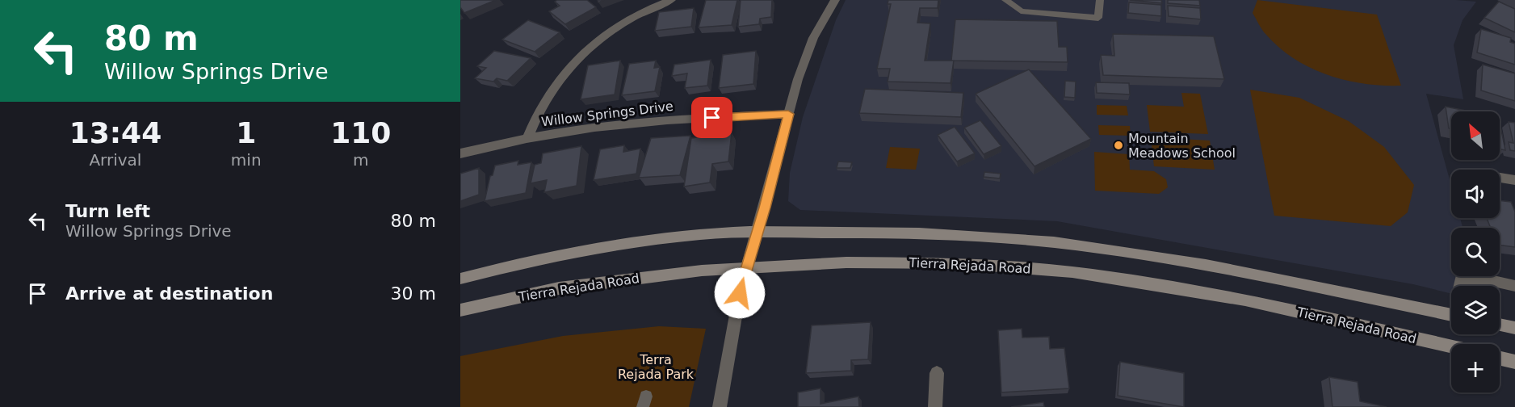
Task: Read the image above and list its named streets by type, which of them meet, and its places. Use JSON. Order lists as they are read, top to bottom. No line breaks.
{"streets":{"main road":["Tierra Rejada Road"],"street":["Willow Springs Drive"]},"parks":["Terra Rejada Park"],"places":["Mountain Meadows School"],"north":"top left","page":{"turn":["80 m","Willow Springs Drive"],"eta":["13:44","Arrival","1","min","110","m"],"map_buttons":"+","list":[{"name":"Turn left","note":"Willow Springs Drive","value":"80 m"},{"name":"Arrive at destination","value":"30 m"}]}}
